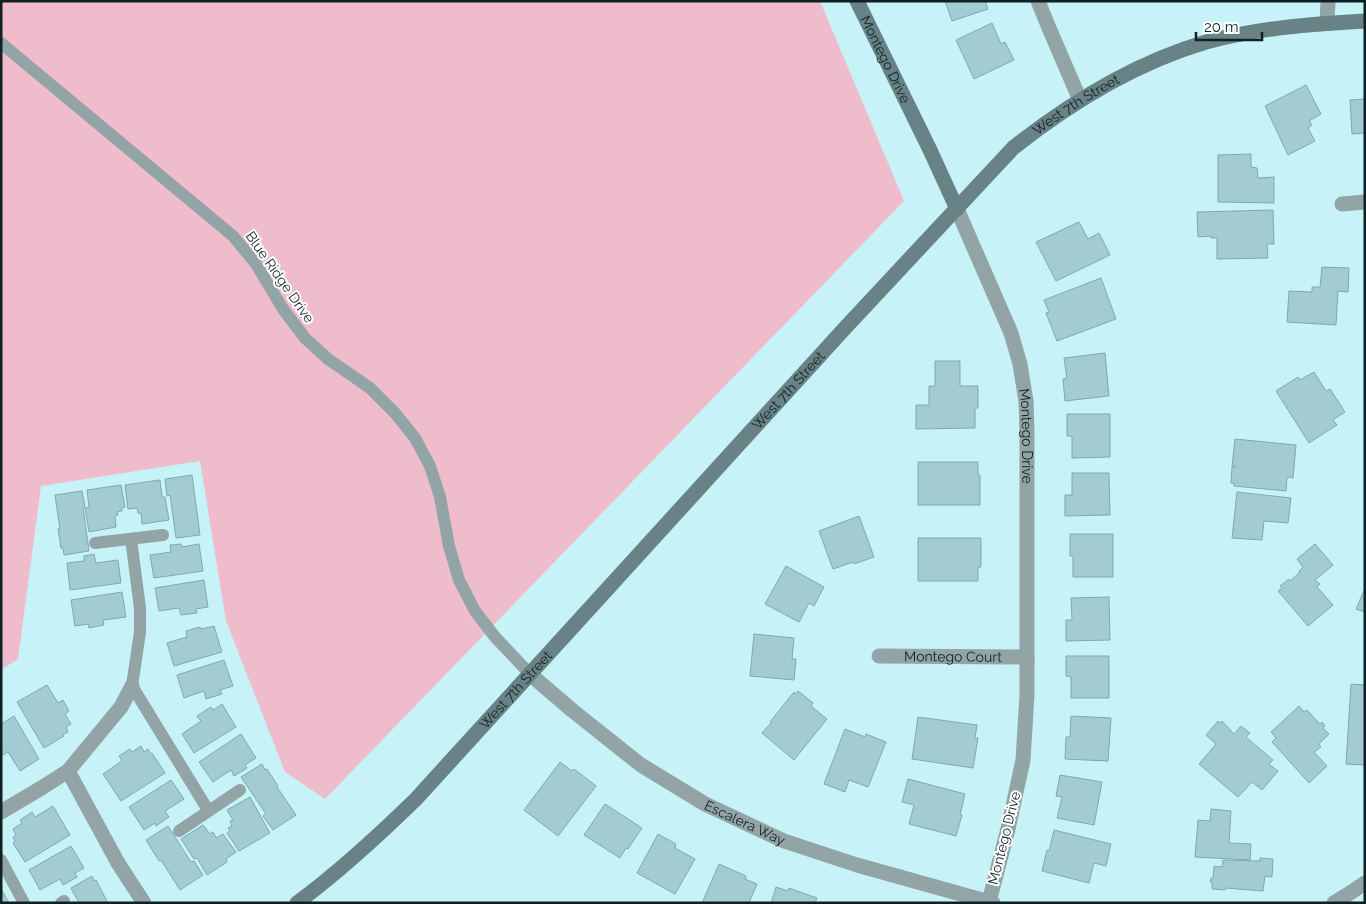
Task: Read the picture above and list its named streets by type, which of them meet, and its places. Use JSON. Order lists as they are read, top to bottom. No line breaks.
{"streets":{"main road":["Montego Drive","West 7th Street"],"street":["Montego Court","Escalera Way"],"lane":["Blue Ridge Drive"]},"crossings":[["Montego Drive","West 7th Street"],["Montego Drive","Montego Court"],["Montego Drive","Escalera Way"],["West 7th Street","Blue Ridge Drive"],["West 7th Street","Escalera Way"],["Blue Ridge Drive","Escalera Way"]],"scale_bar":"20 m"}
